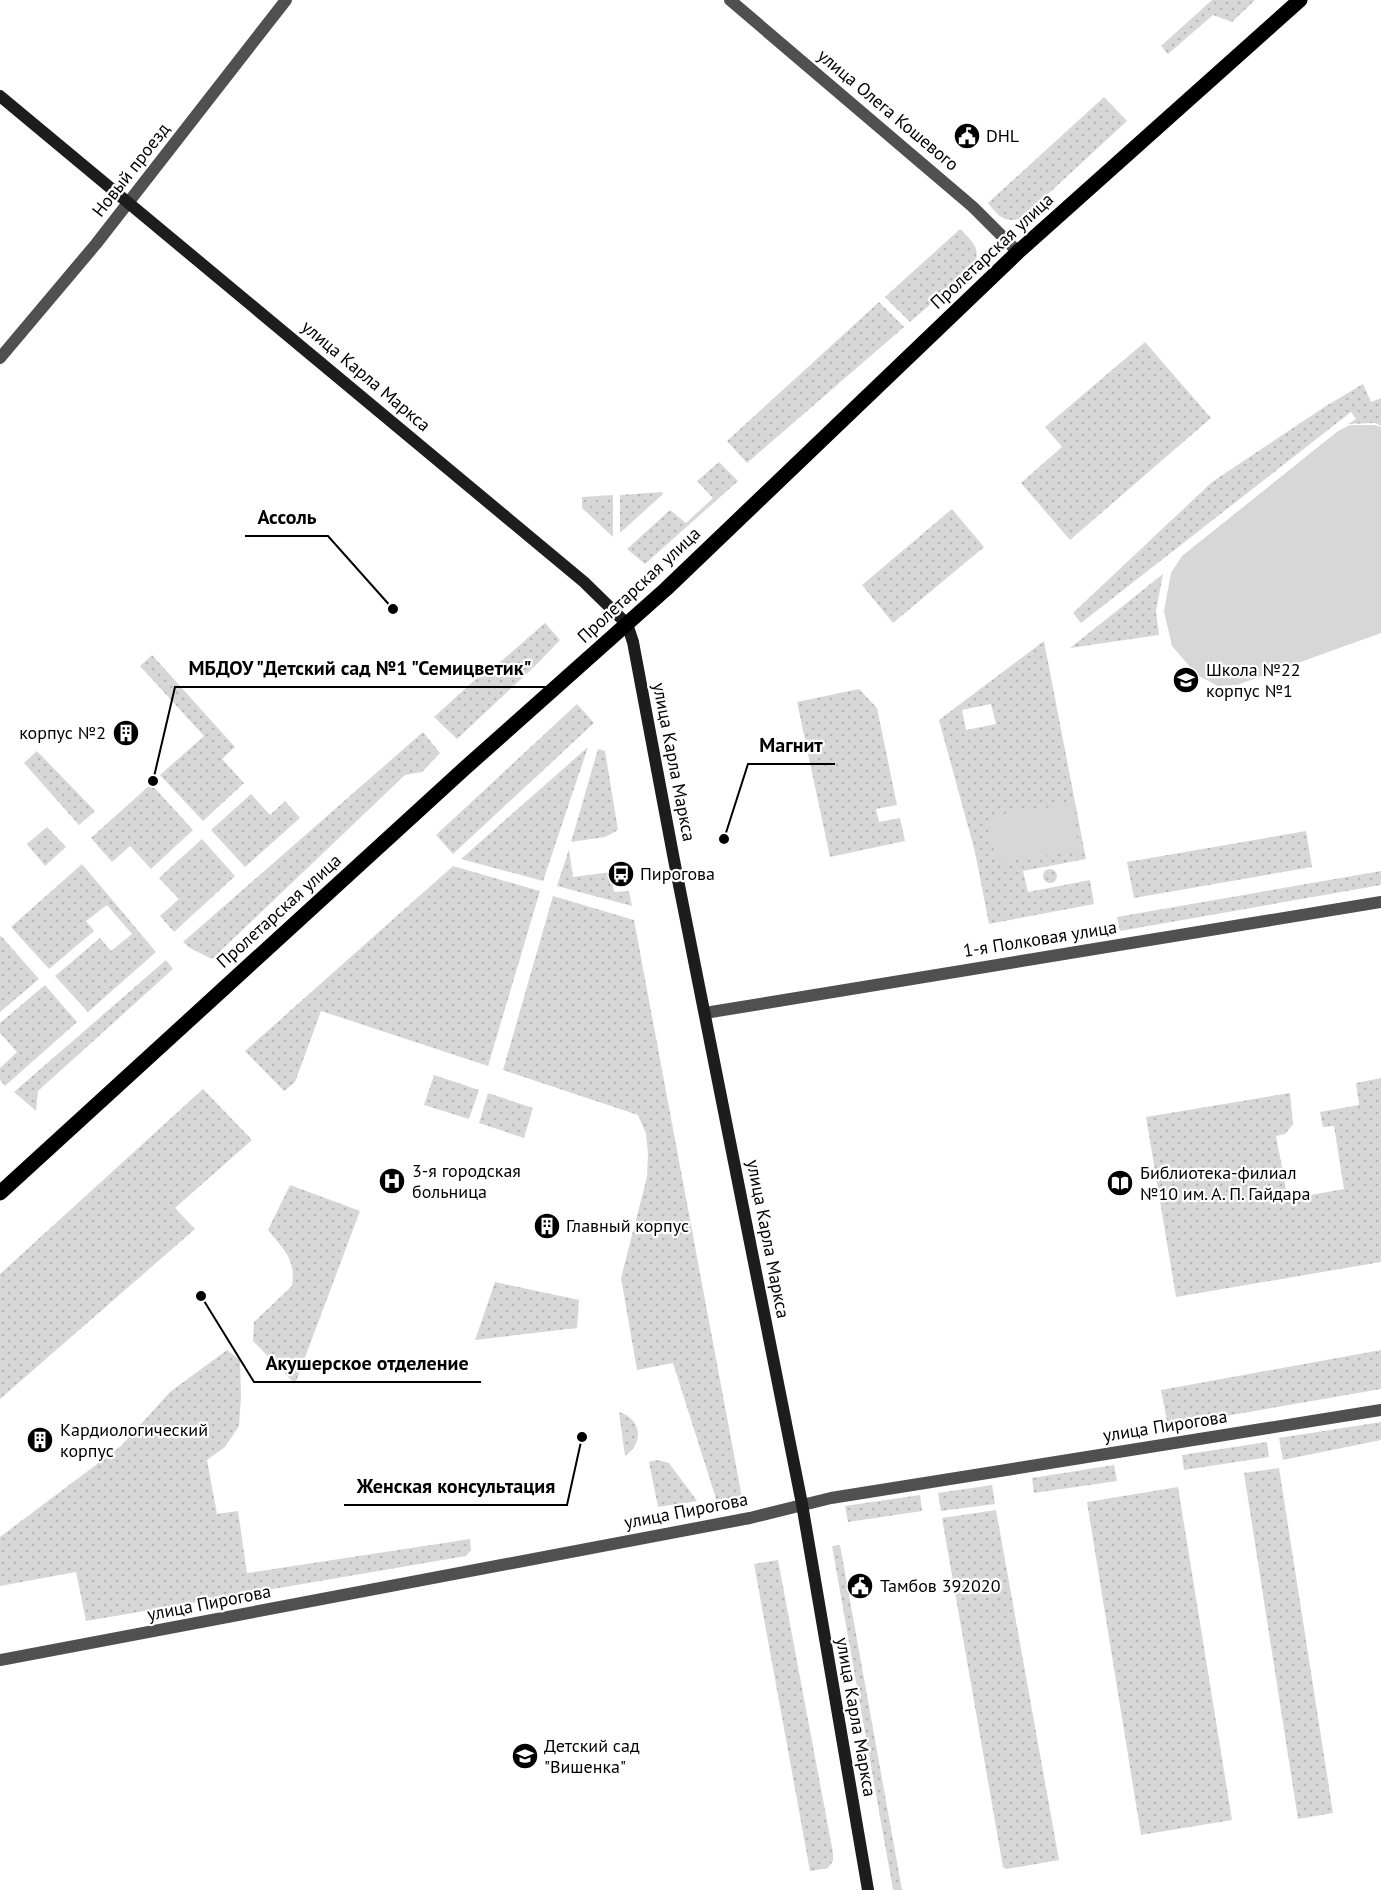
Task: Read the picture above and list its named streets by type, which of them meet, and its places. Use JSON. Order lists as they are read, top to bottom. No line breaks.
{"streets":{"main road":["Пролетарская улица","улица Карла Маркса"],"street":["улица Олега Кошевого","Новый проезд","1-я Полковая улица","улица Пирогова"]},"crossings":[["улица Олега Кошевого","Пролетарская улица"],["Новый проезд","улица Карла Маркса"],["Пролетарская улица","улица Карла Маркса"],["улица Карла Маркса","1-я Полковая улица"],["улица Карла Маркса","улица Пирогова"]],"places":{"public building":["DHL","Тамбов 392020"],"other":["Ассоль","МБДОУ \"Детский сад №1 \"Семицветик\"","Магнит","Акушерское отделение","Женская консультация"],"school or university":["Школа №22 корпус №1","Детский сад \"Вишенка\""],"building":["корпус №2","Главный корпус","Кардиологический корпус"],"bus stop":["Пирогова"],"hospital":["3-я городская больница"],"library":["Библиотека-филиал №10 им. А. П. Гайдара"]}}
